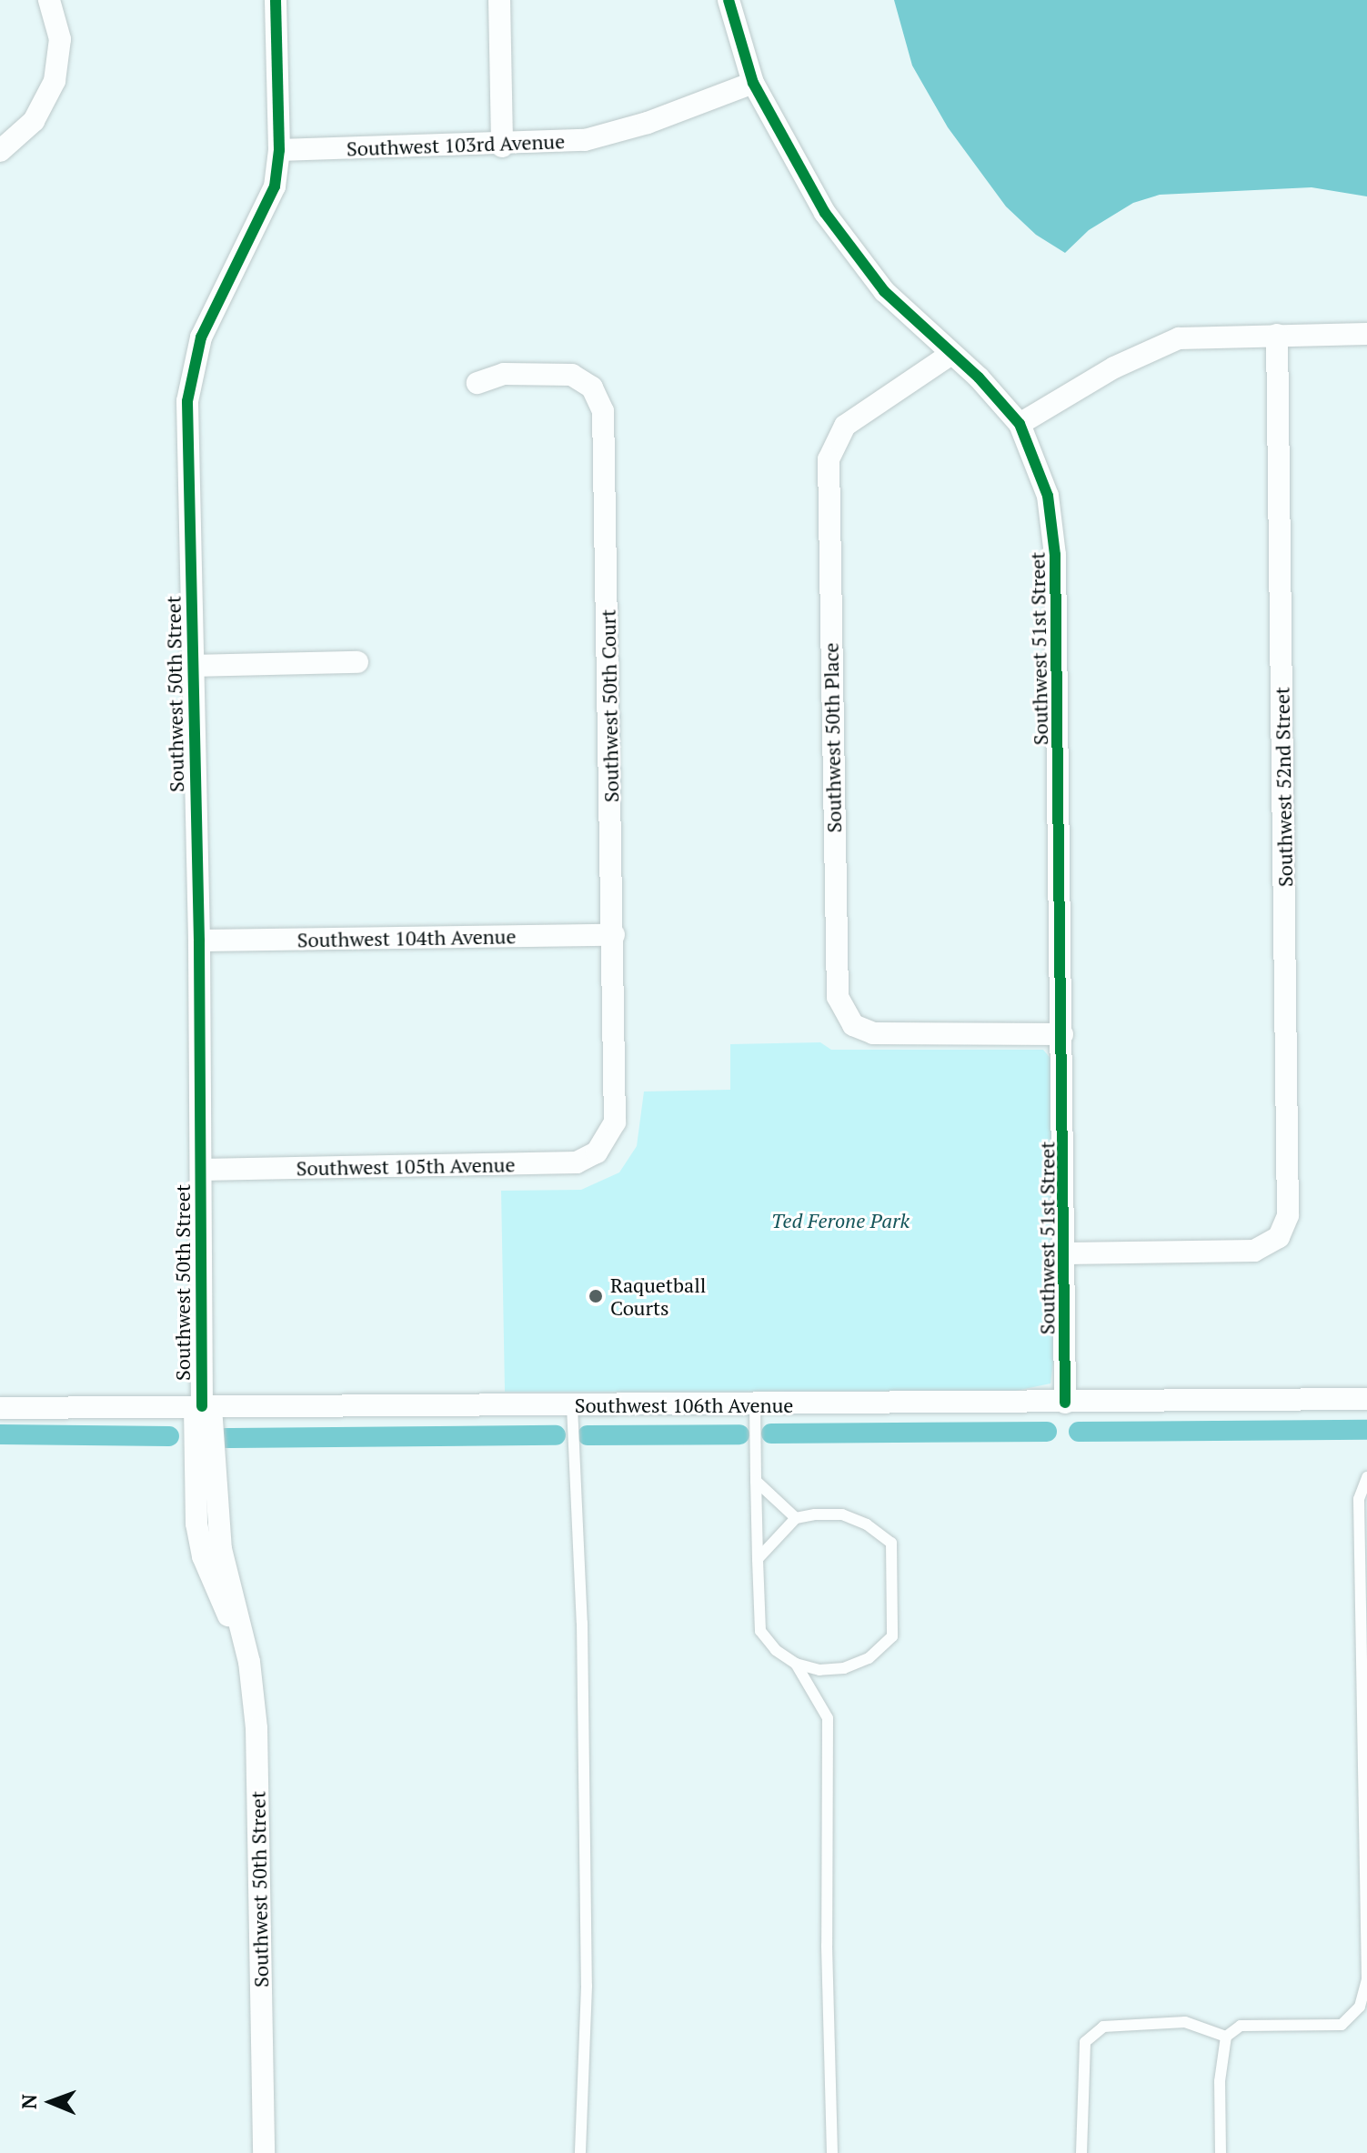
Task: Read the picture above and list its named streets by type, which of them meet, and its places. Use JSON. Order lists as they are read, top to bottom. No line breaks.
{"streets":{"street":["Southwest 103rd Avenue","Southwest 51st Street","Southwest 50th Street","Southwest 50th Court","Southwest 50th Place","Southwest 52nd Street","Southwest 104th Avenue","Southwest 105th Avenue","Southwest 106th Avenue"]},"crossings":[["Southwest 103rd Avenue","Southwest 51st Street"],["Southwest 103rd Avenue","Southwest 50th Street"],["Southwest 51st Street","Southwest 50th Place"],["Southwest 51st Street","Southwest 52nd Street"],["Southwest 51st Street","Southwest 106th Avenue"],["Southwest 50th Street","Southwest 104th Avenue"],["Southwest 50th Street","Southwest 105th Avenue"],["Southwest 50th Street","Southwest 106th Avenue"],["Southwest 50th Court","Southwest 104th Avenue"],["Southwest 50th Court","Southwest 105th Avenue"]],"parks":["Ted Ferone Park"],"places":["Raquetball Courts"],"north":"left"}
